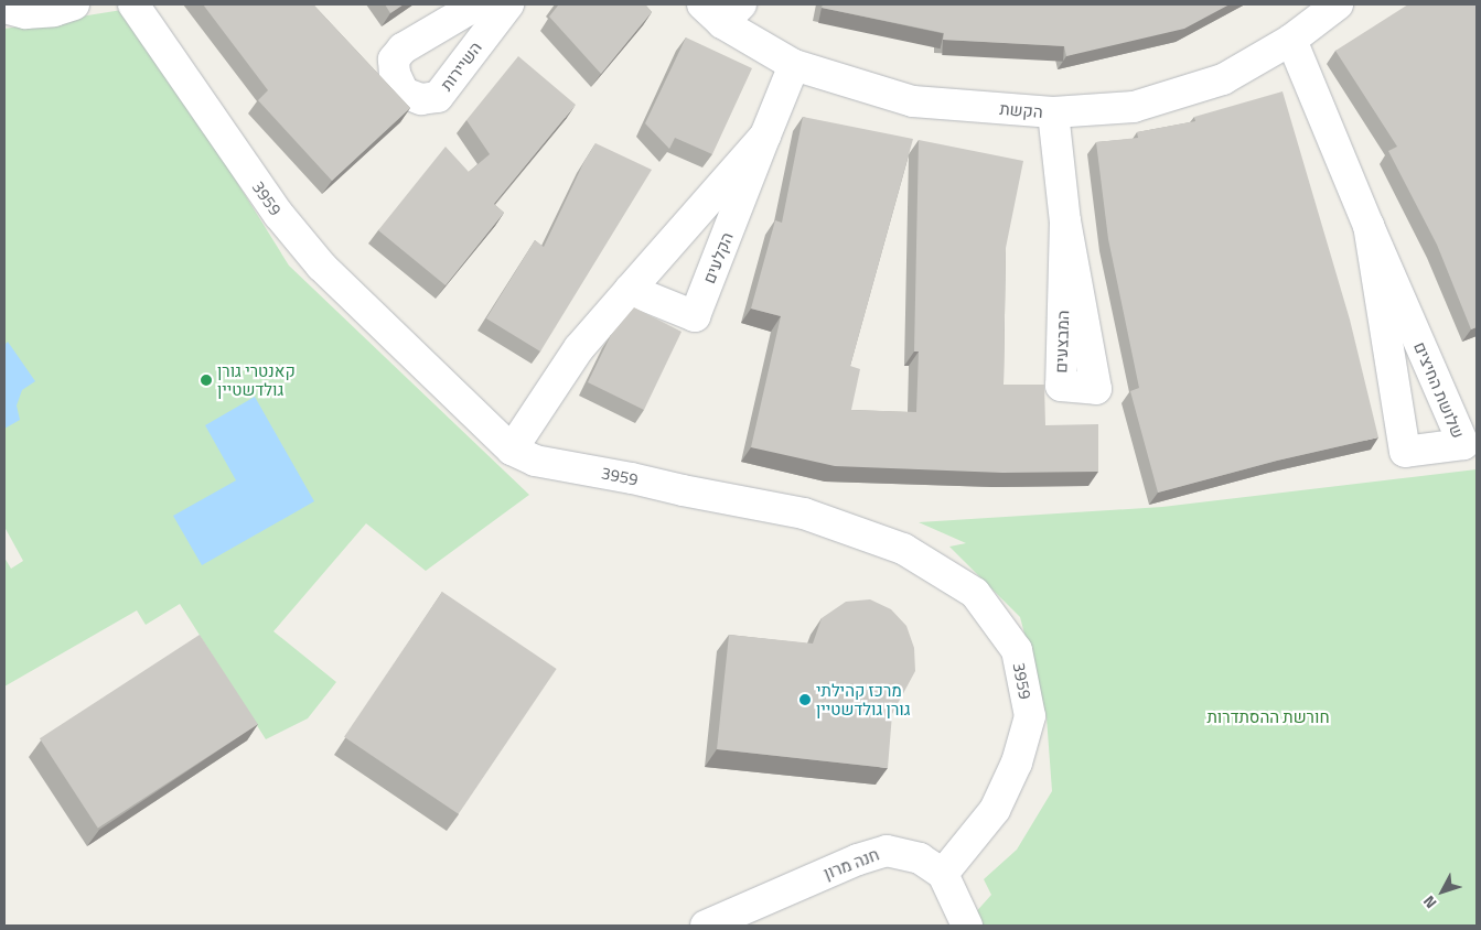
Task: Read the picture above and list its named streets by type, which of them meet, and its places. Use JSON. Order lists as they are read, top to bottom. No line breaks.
{"streets":{"street":["השיירות","הקשת","3959","הקלעים","שלושת החיצים","חנה מרון"]},"crossings":[["הקשת","הקלעים"],["הקשת","שלושת החיצים"],["3959","הקלעים"],["3959","חנה מרון"]],"parks":["חורשת ההסתדרות"],"places":["קאנטרי גורן גולדשטיין","מרכז קהילתי גורן גולדשטיין"],"north":"bottom left"}
